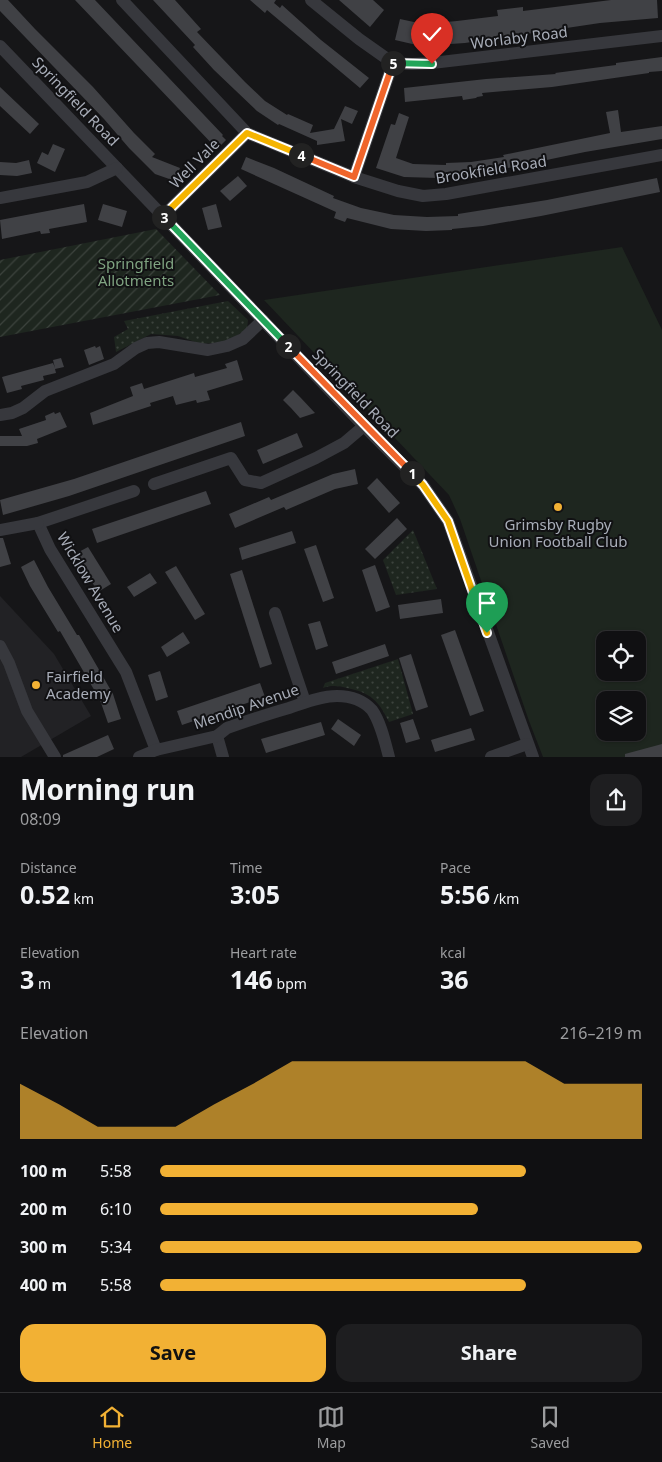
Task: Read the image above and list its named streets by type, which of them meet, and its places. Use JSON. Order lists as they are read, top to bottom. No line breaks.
{"streets":{"street":["Worlaby Road","Springfield Road","Well Vale","Brookfield Road","Wicklow Avenue","Mendip Avenue"]},"crossings":[["Springfield Road","Well Vale"],["Well Vale","Brookfield Road"],["Wicklow Avenue","Mendip Avenue"]],"parks":["Springfield Allotments"],"places":["Grimsby Rugby Union Football Club","Fairfield Academy"],"page":{"pins":["5","4","3","2","1"],"heading":["Morning run","08:09"],"stats":[["Distance","0.52 km"],["Time","3:05"],["Pace","5:56 /km"],["Elevation","3 m"],["Heart rate","146 bpm"],["kcal","36"]],"chart":["Elevation","216–219 m"],"list":[{"name":"100 m","note":"5:58"},{"name":"200 m","note":"6:10"},{"name":"300 m","note":"5:34"},{"name":"400 m","note":"5:58"}],"buttons":["Save","Share"],"tabs":["Home","Map","Saved"]}}
